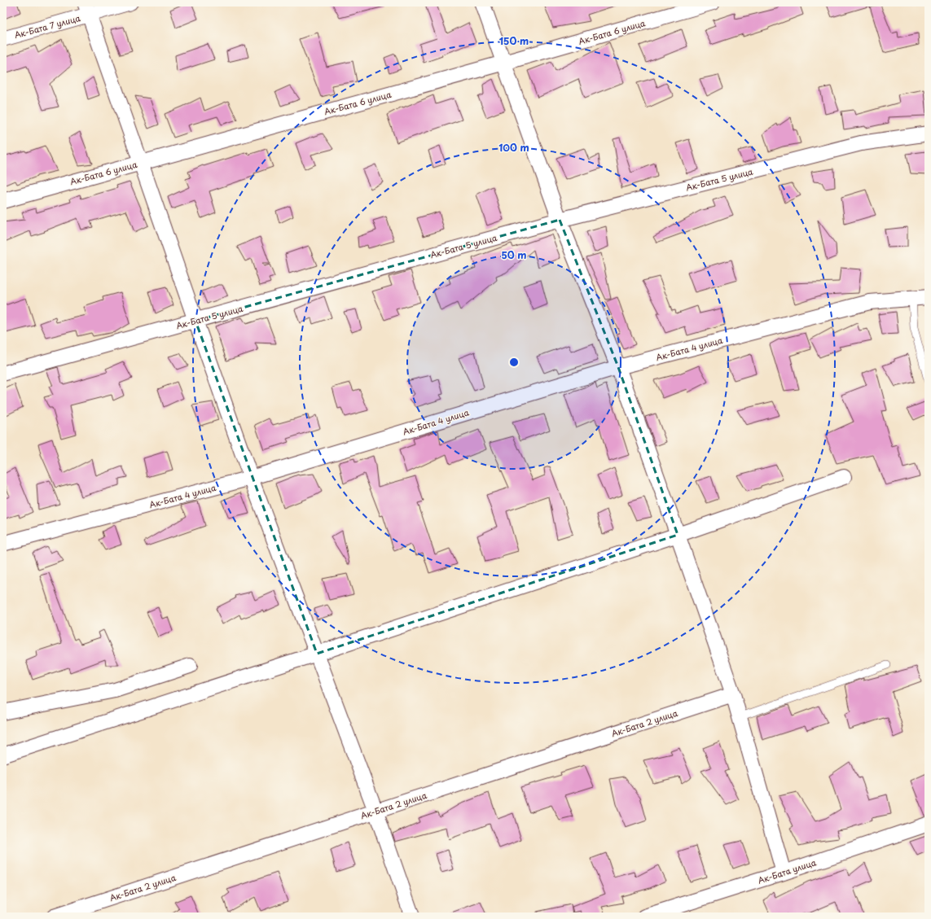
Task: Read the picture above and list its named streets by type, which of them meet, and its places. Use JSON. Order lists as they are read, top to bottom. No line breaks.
{"streets":{"street":["Ак-Бата 7 улица","Ак-Бата 6 улица","Ак-Бата 5 улица","Ак-Бата 4 улица","Ак-Бата 2 улица","Ак-Бата улица"]},"rings":["150 m","100 m","50 m"]}
